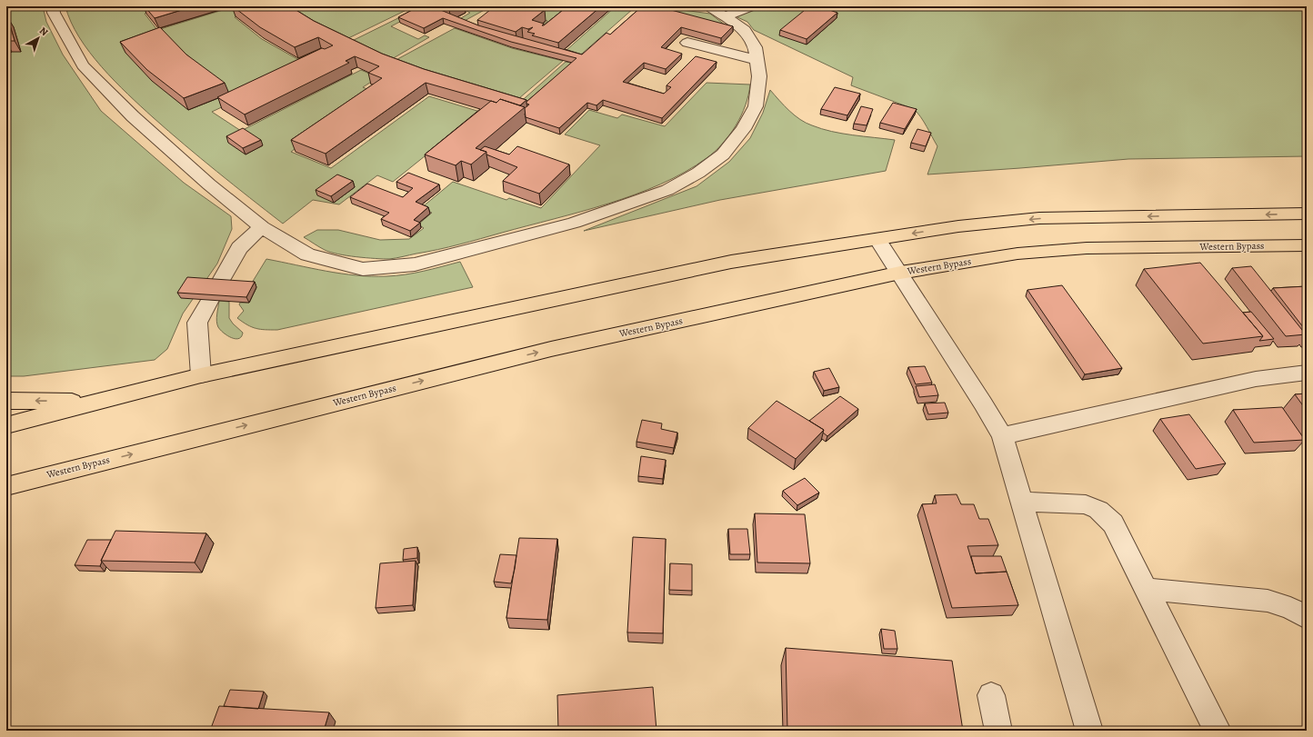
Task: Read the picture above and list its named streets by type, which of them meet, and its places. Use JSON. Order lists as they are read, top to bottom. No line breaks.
{"streets":{"highway":["Western Bypass"]},"north":"top right"}
